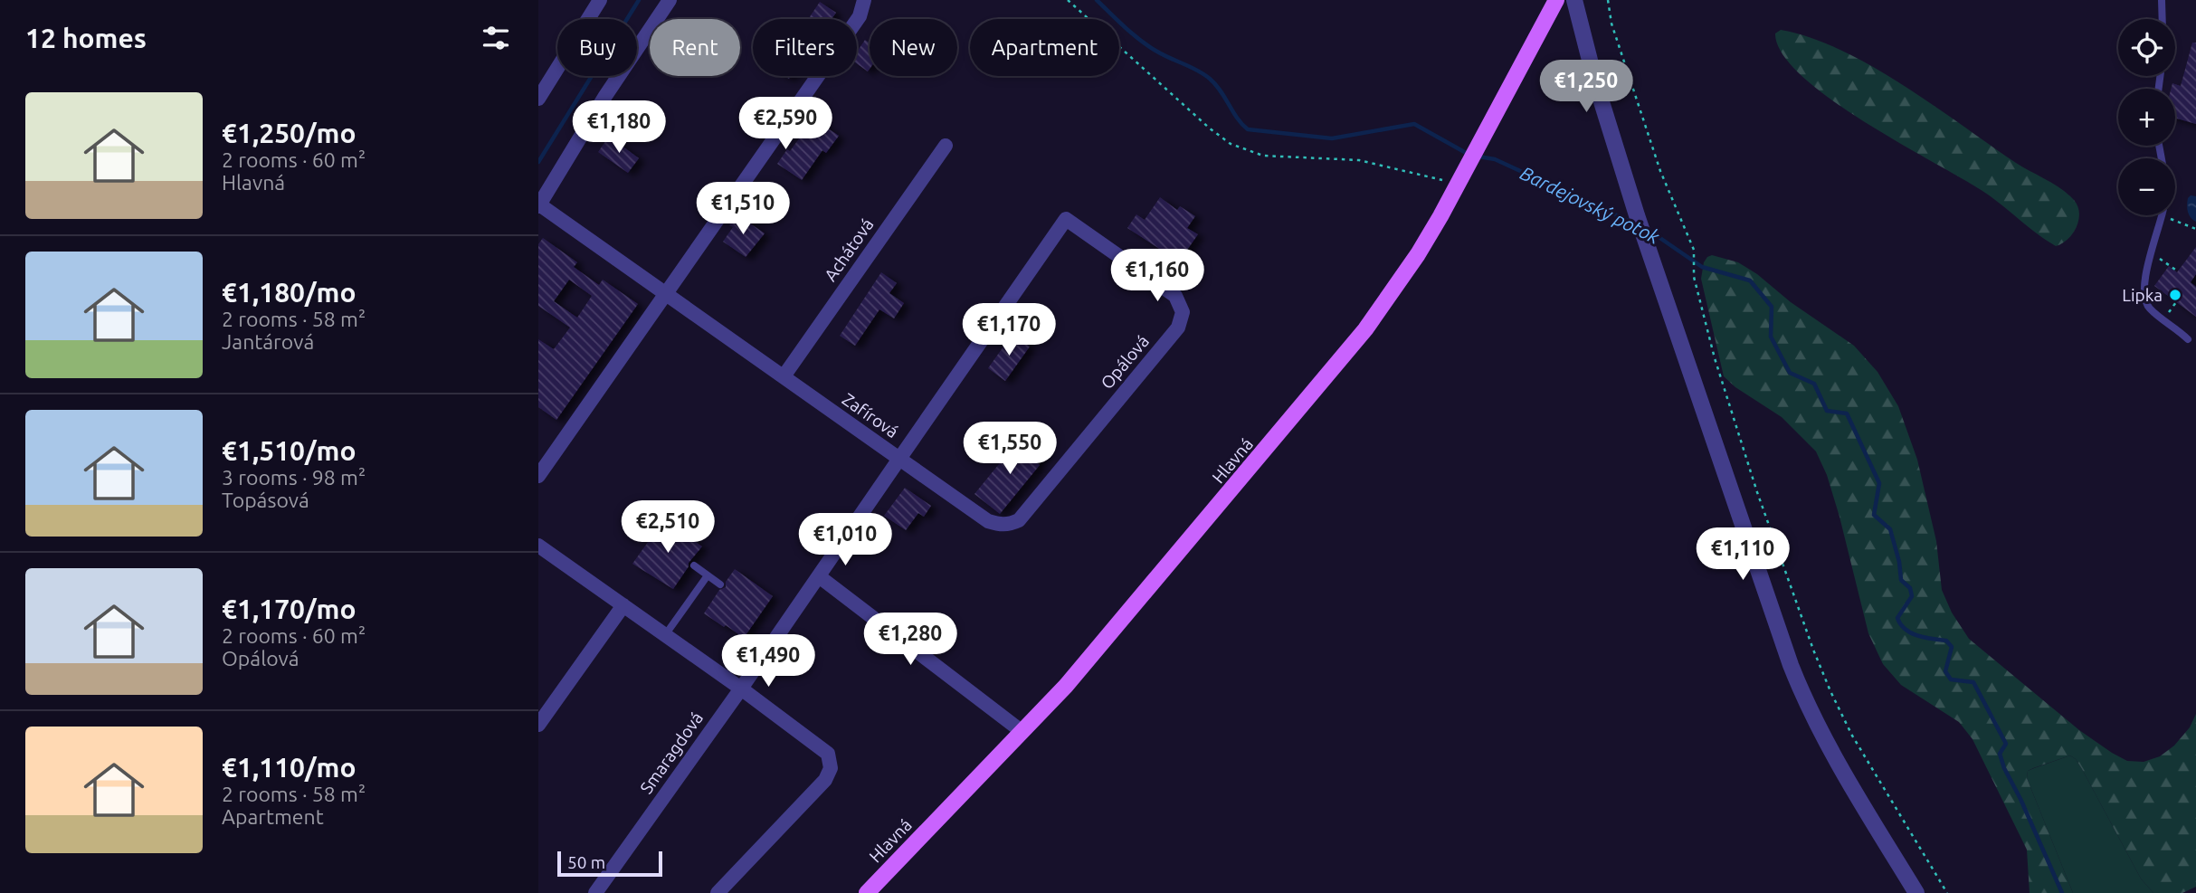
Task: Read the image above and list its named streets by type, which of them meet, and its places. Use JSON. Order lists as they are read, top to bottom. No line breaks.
{"streets":{"main road":["Hlavná"],"street":["Achátová","Opálová","Zafírová","Smaragdová"]},"crossings":[["Achátová","Zafírová"],["Opálová","Zafírová"],["Zafírová","Smaragdová"]],"water":["Bardejovský potok"],"places":["Lipka"],"scale_bar":"50 m","page":{"heading":"12 homes","map_buttons":["+","−"],"chip":["Buy","Rent","Filters","New","Apartment"],"price":["€1,250","€2,590","€1,180","€1,510","€1,160","€1,170","€1,550","€2,510","€1,010","€1,110","€1,280","€1,490"],"list":[{"name":"€1,250/mo","note":"2 rooms · 60 m² · Hlavná"},{"name":"€1,180/mo","note":"2 rooms · 58 m² · Jantárová"},{"name":"€1,510/mo","note":"3 rooms · 98 m² · Topásová"},{"name":"€1,170/mo","note":"2 rooms · 60 m² · Opálová"},{"name":"€1,110/mo","note":"2 rooms · 58 m² · Apartment"}],"scale":"50 m"}}
